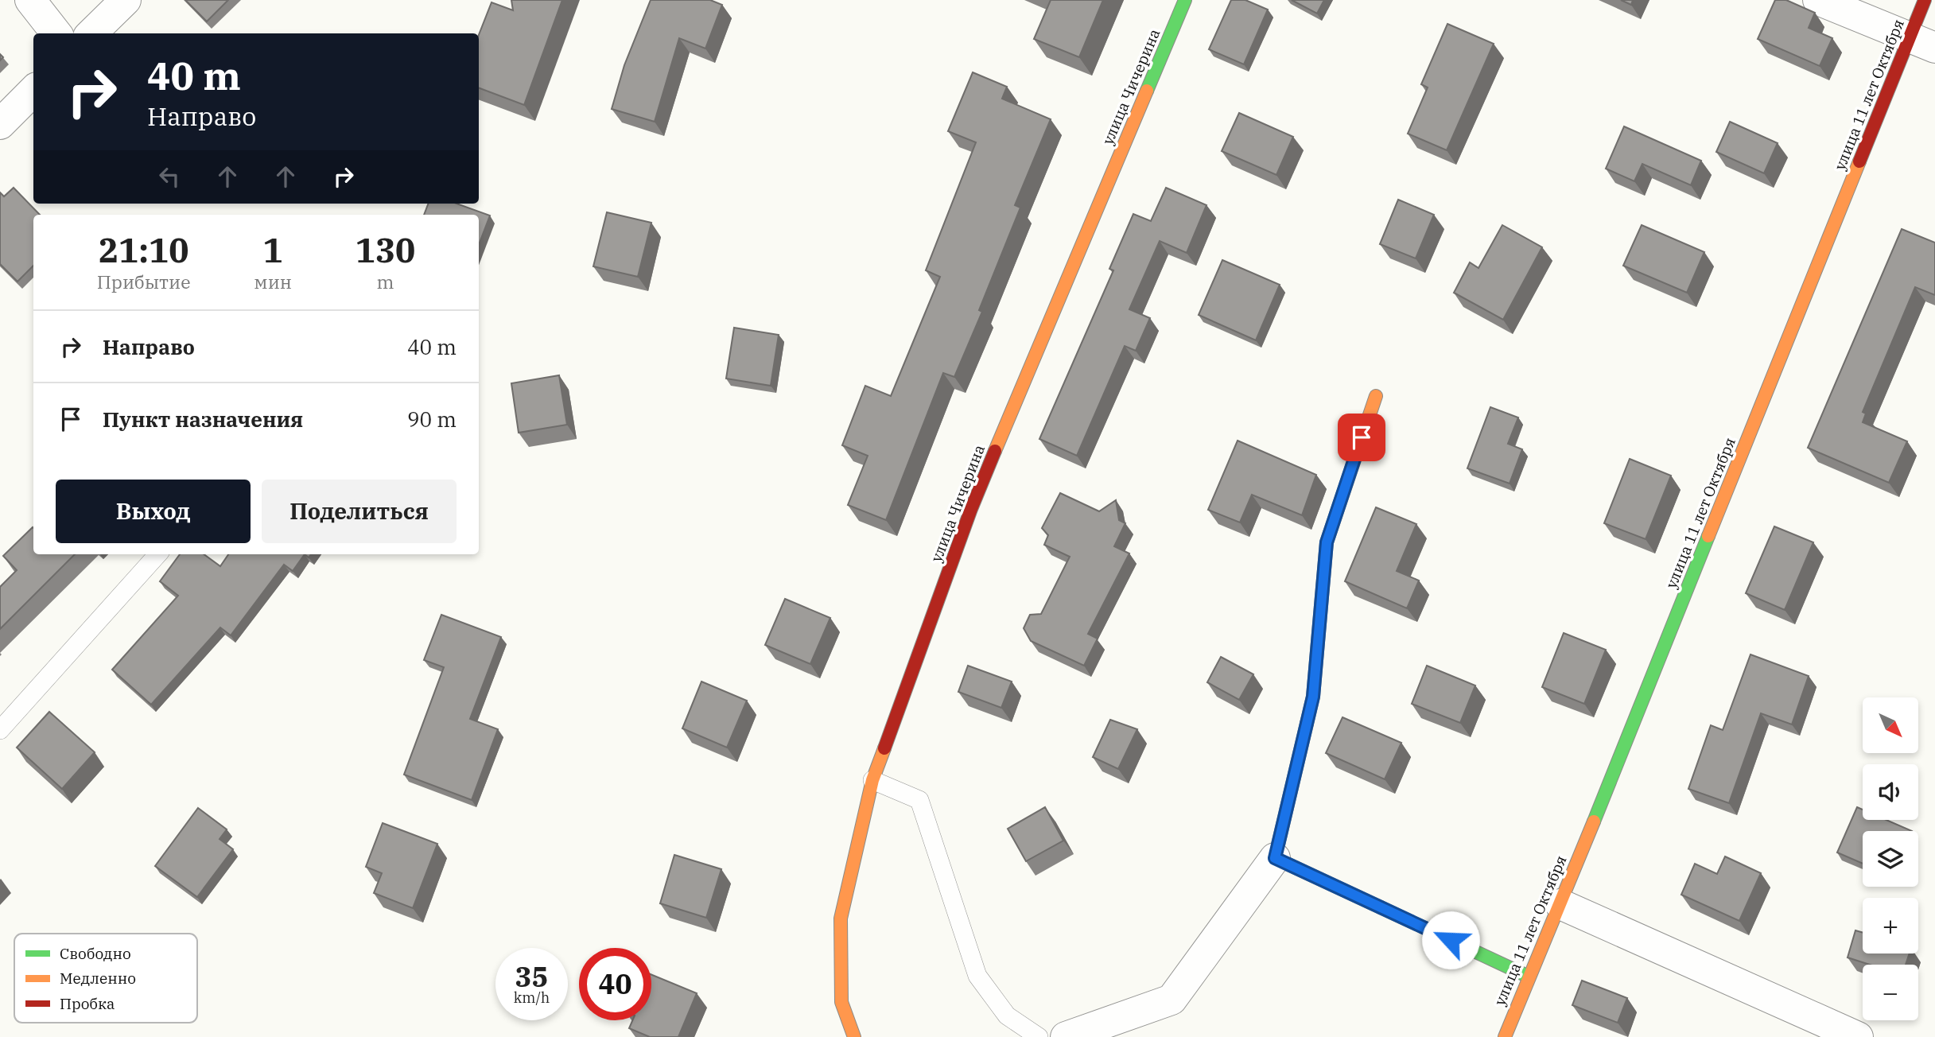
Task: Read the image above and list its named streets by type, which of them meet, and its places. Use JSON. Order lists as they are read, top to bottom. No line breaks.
{"streets":{"street":["улица Чичерина","улица 11 лет Октября"]},"legend":["Свободно","Медленно","Пробка"],"north":"bottom right","page":{"turn":["40 m","Направо"],"eta":["21:10","Прибытие","1","мин","130","m"],"list":[{"name":"Направо","value":"40 m"},{"name":"Пункт назначения","value":"90 m"}],"buttons":["Выход","Поделиться"],"map_buttons":["+","−"],"speed":"35 km/h","limit":"40"}}
